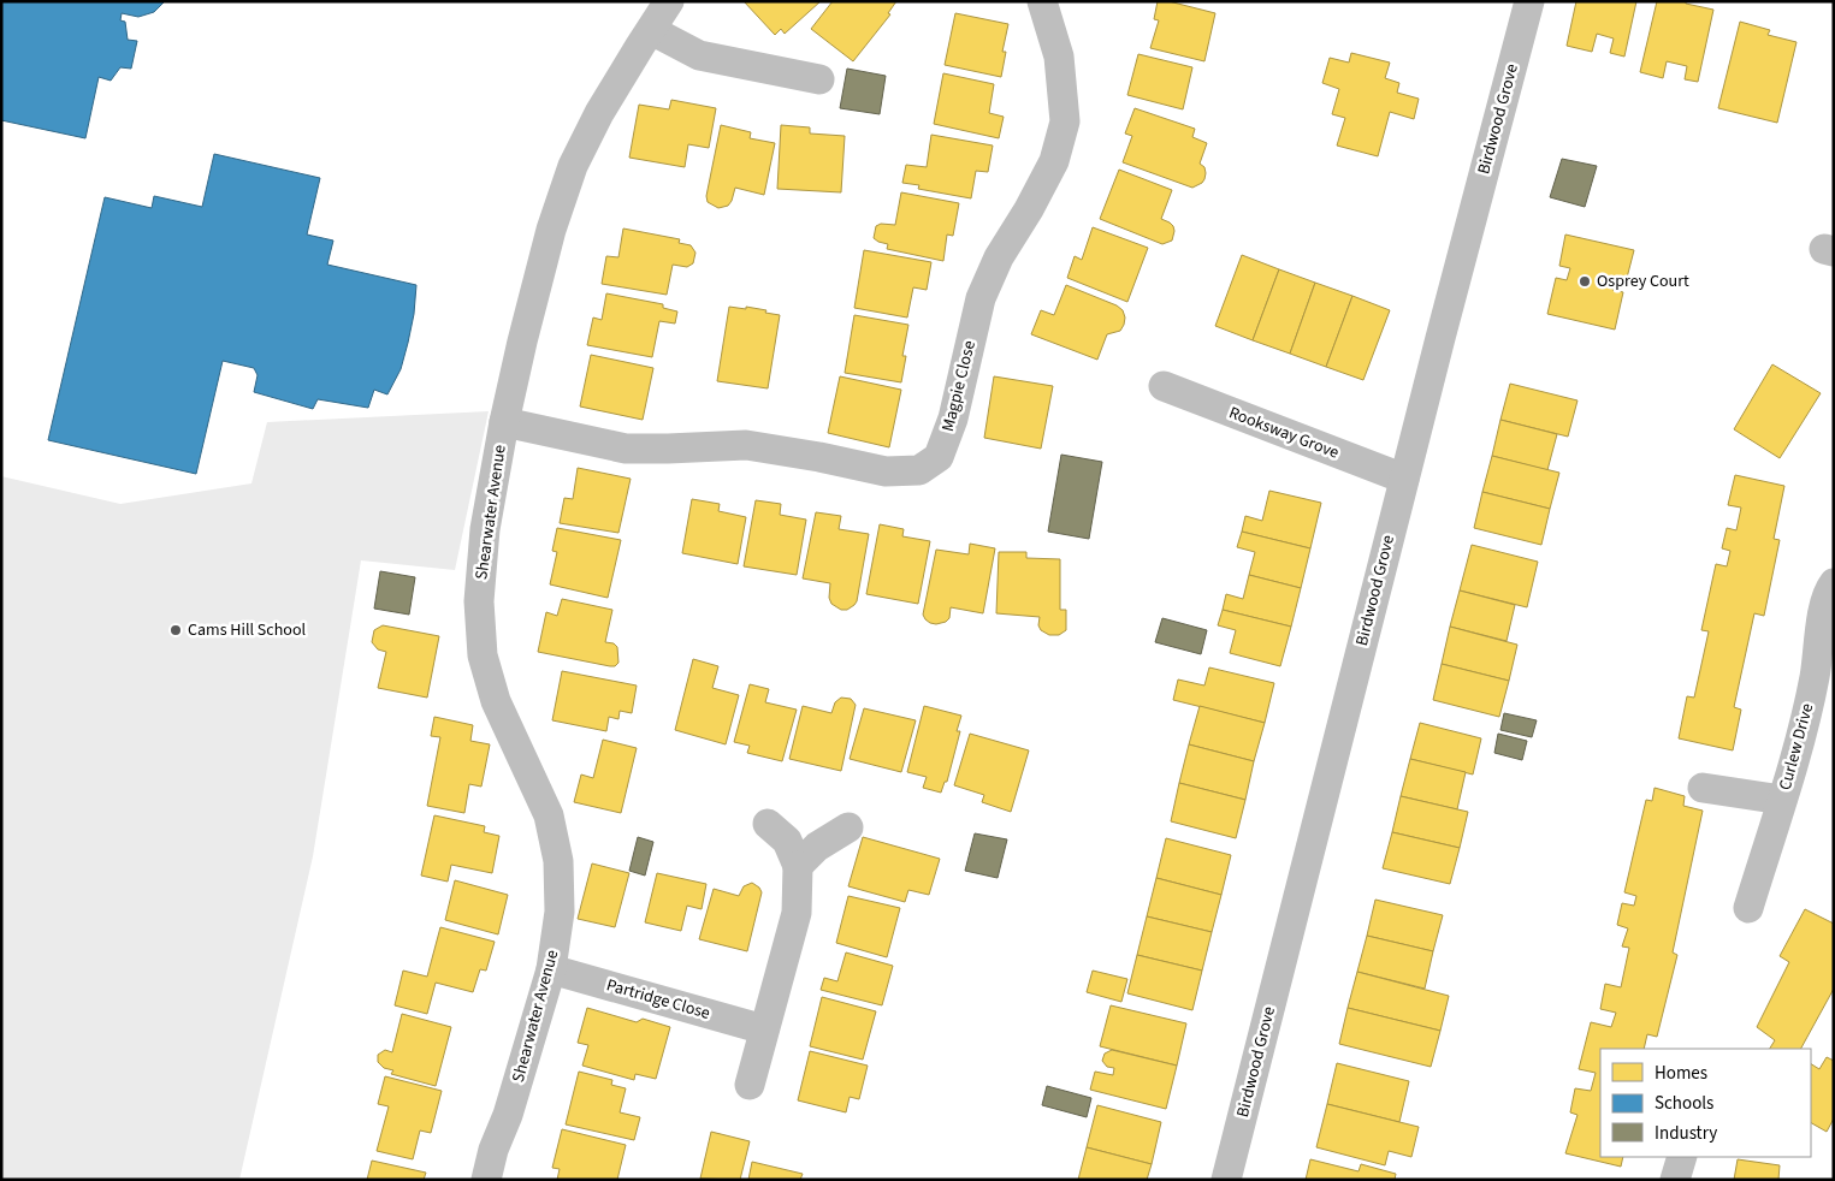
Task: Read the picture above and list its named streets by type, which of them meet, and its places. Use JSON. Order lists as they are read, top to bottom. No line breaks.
{"streets":{"street":["Birdwood Grove","Magpie Close","Rooksway Grove","Shearwater Avenue","Curlew Drive","Partridge Close"]},"crossings":[["Birdwood Grove","Rooksway Grove"],["Magpie Close","Shearwater Avenue"],["Shearwater Avenue","Partridge Close"]],"places":["Osprey Court","Cams Hill School"],"legend":["Homes","Schools","Industry"]}
